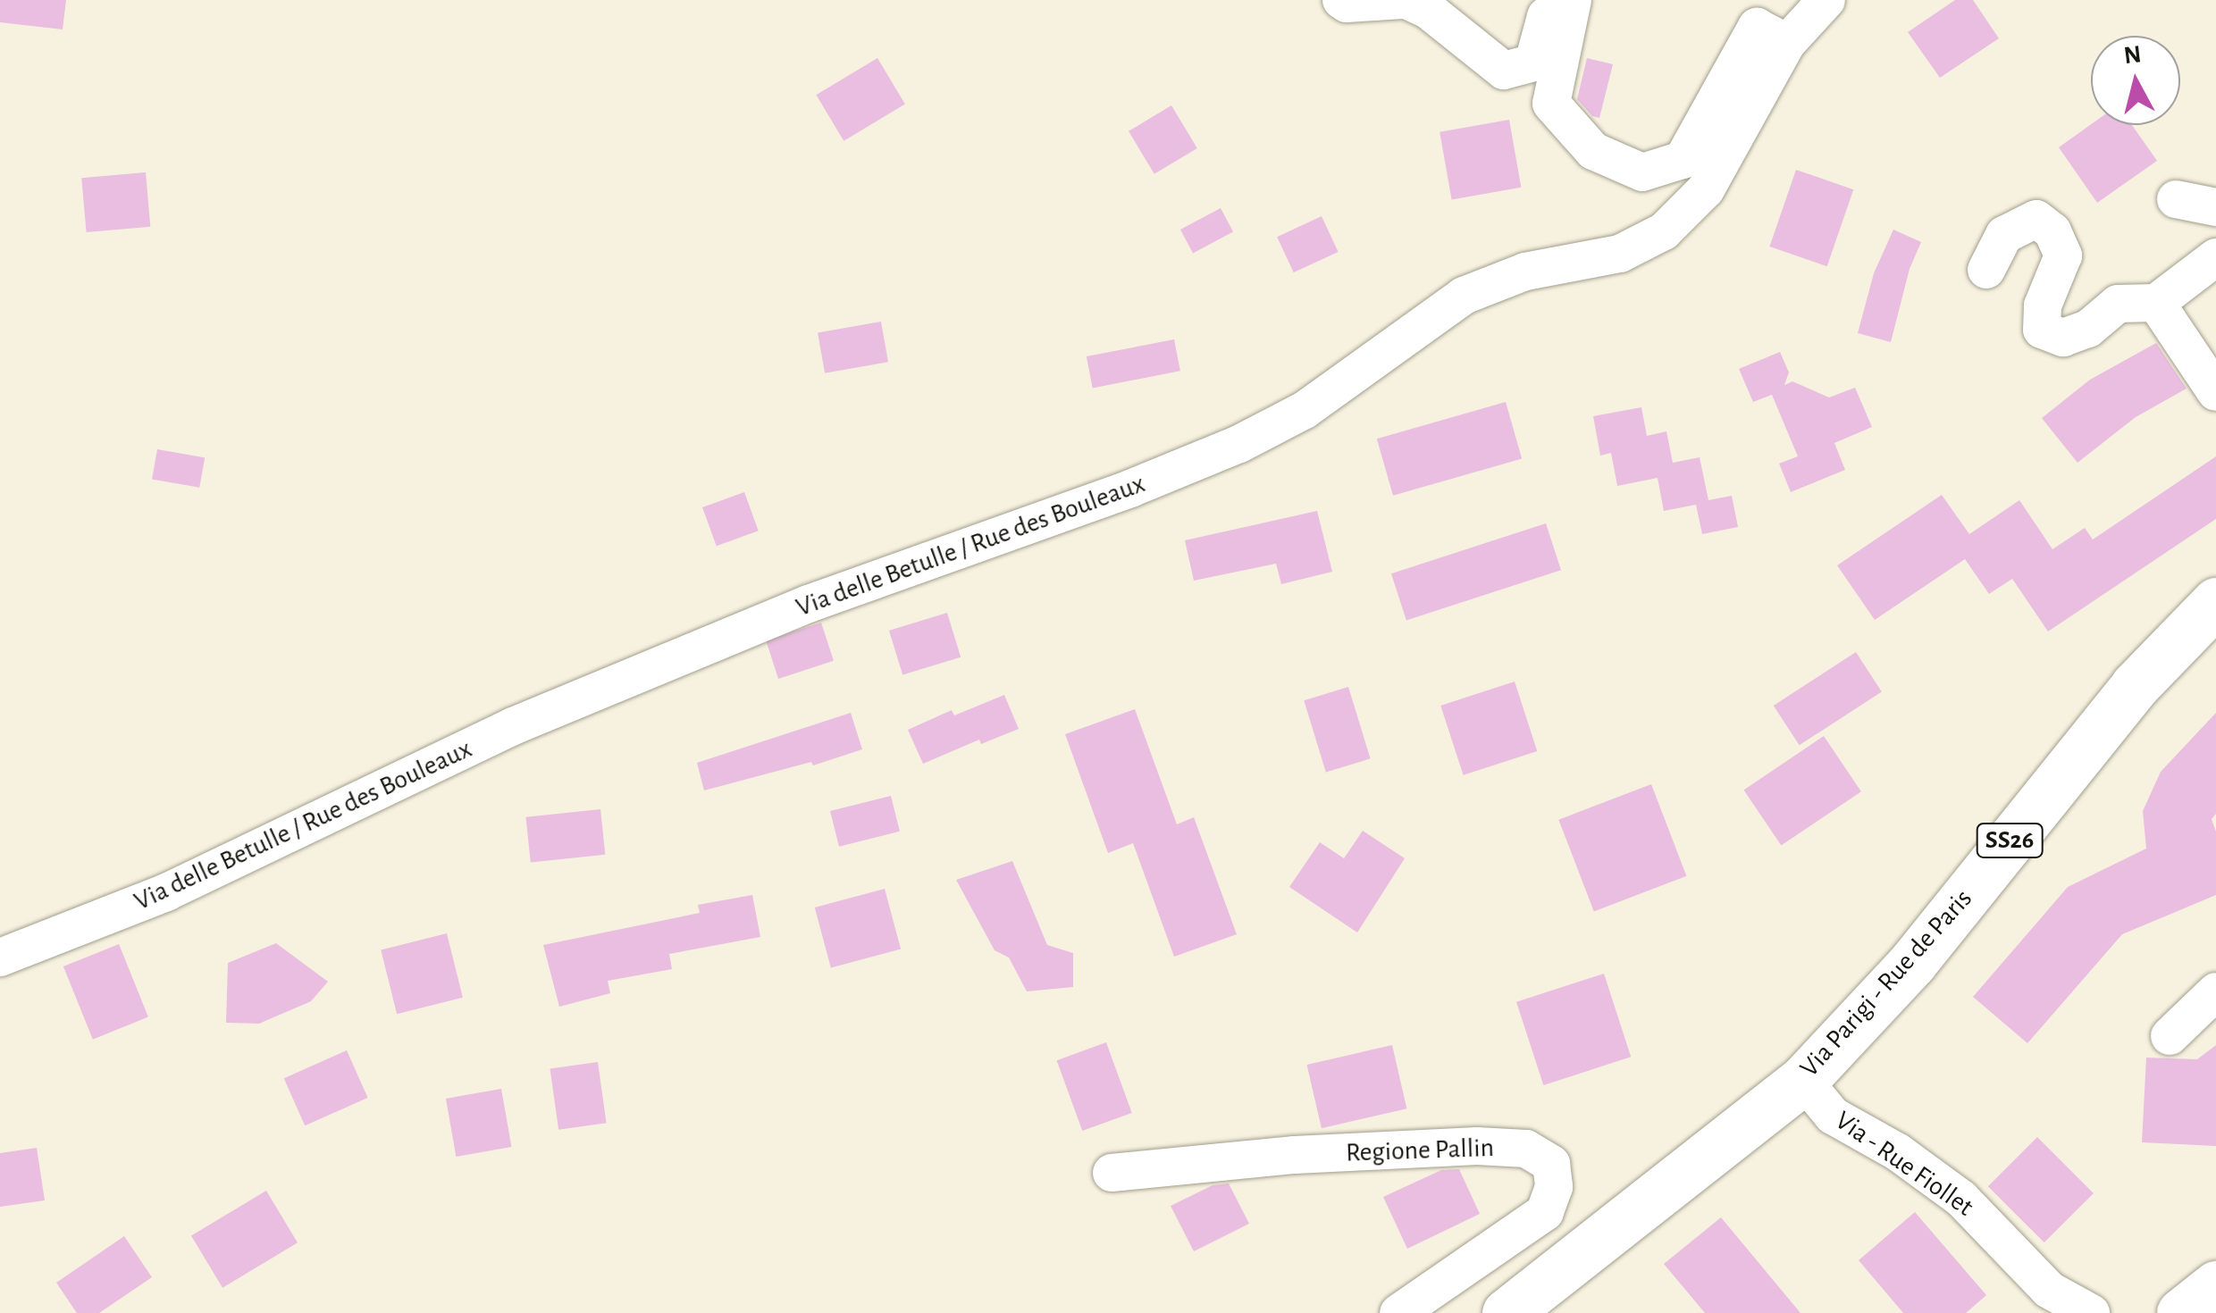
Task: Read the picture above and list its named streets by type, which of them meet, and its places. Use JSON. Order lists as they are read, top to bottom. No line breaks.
{"streets":{"main road":["SS26","Via Parigi - Rue de Paris"],"street":["Via delle Betulle / Rue des Bouleaux","Regione Pallin","Via - Rue Fiollet"]},"crossings":[["Via Parigi - Rue de Paris","Via - Rue Fiollet"]],"north":"top"}
